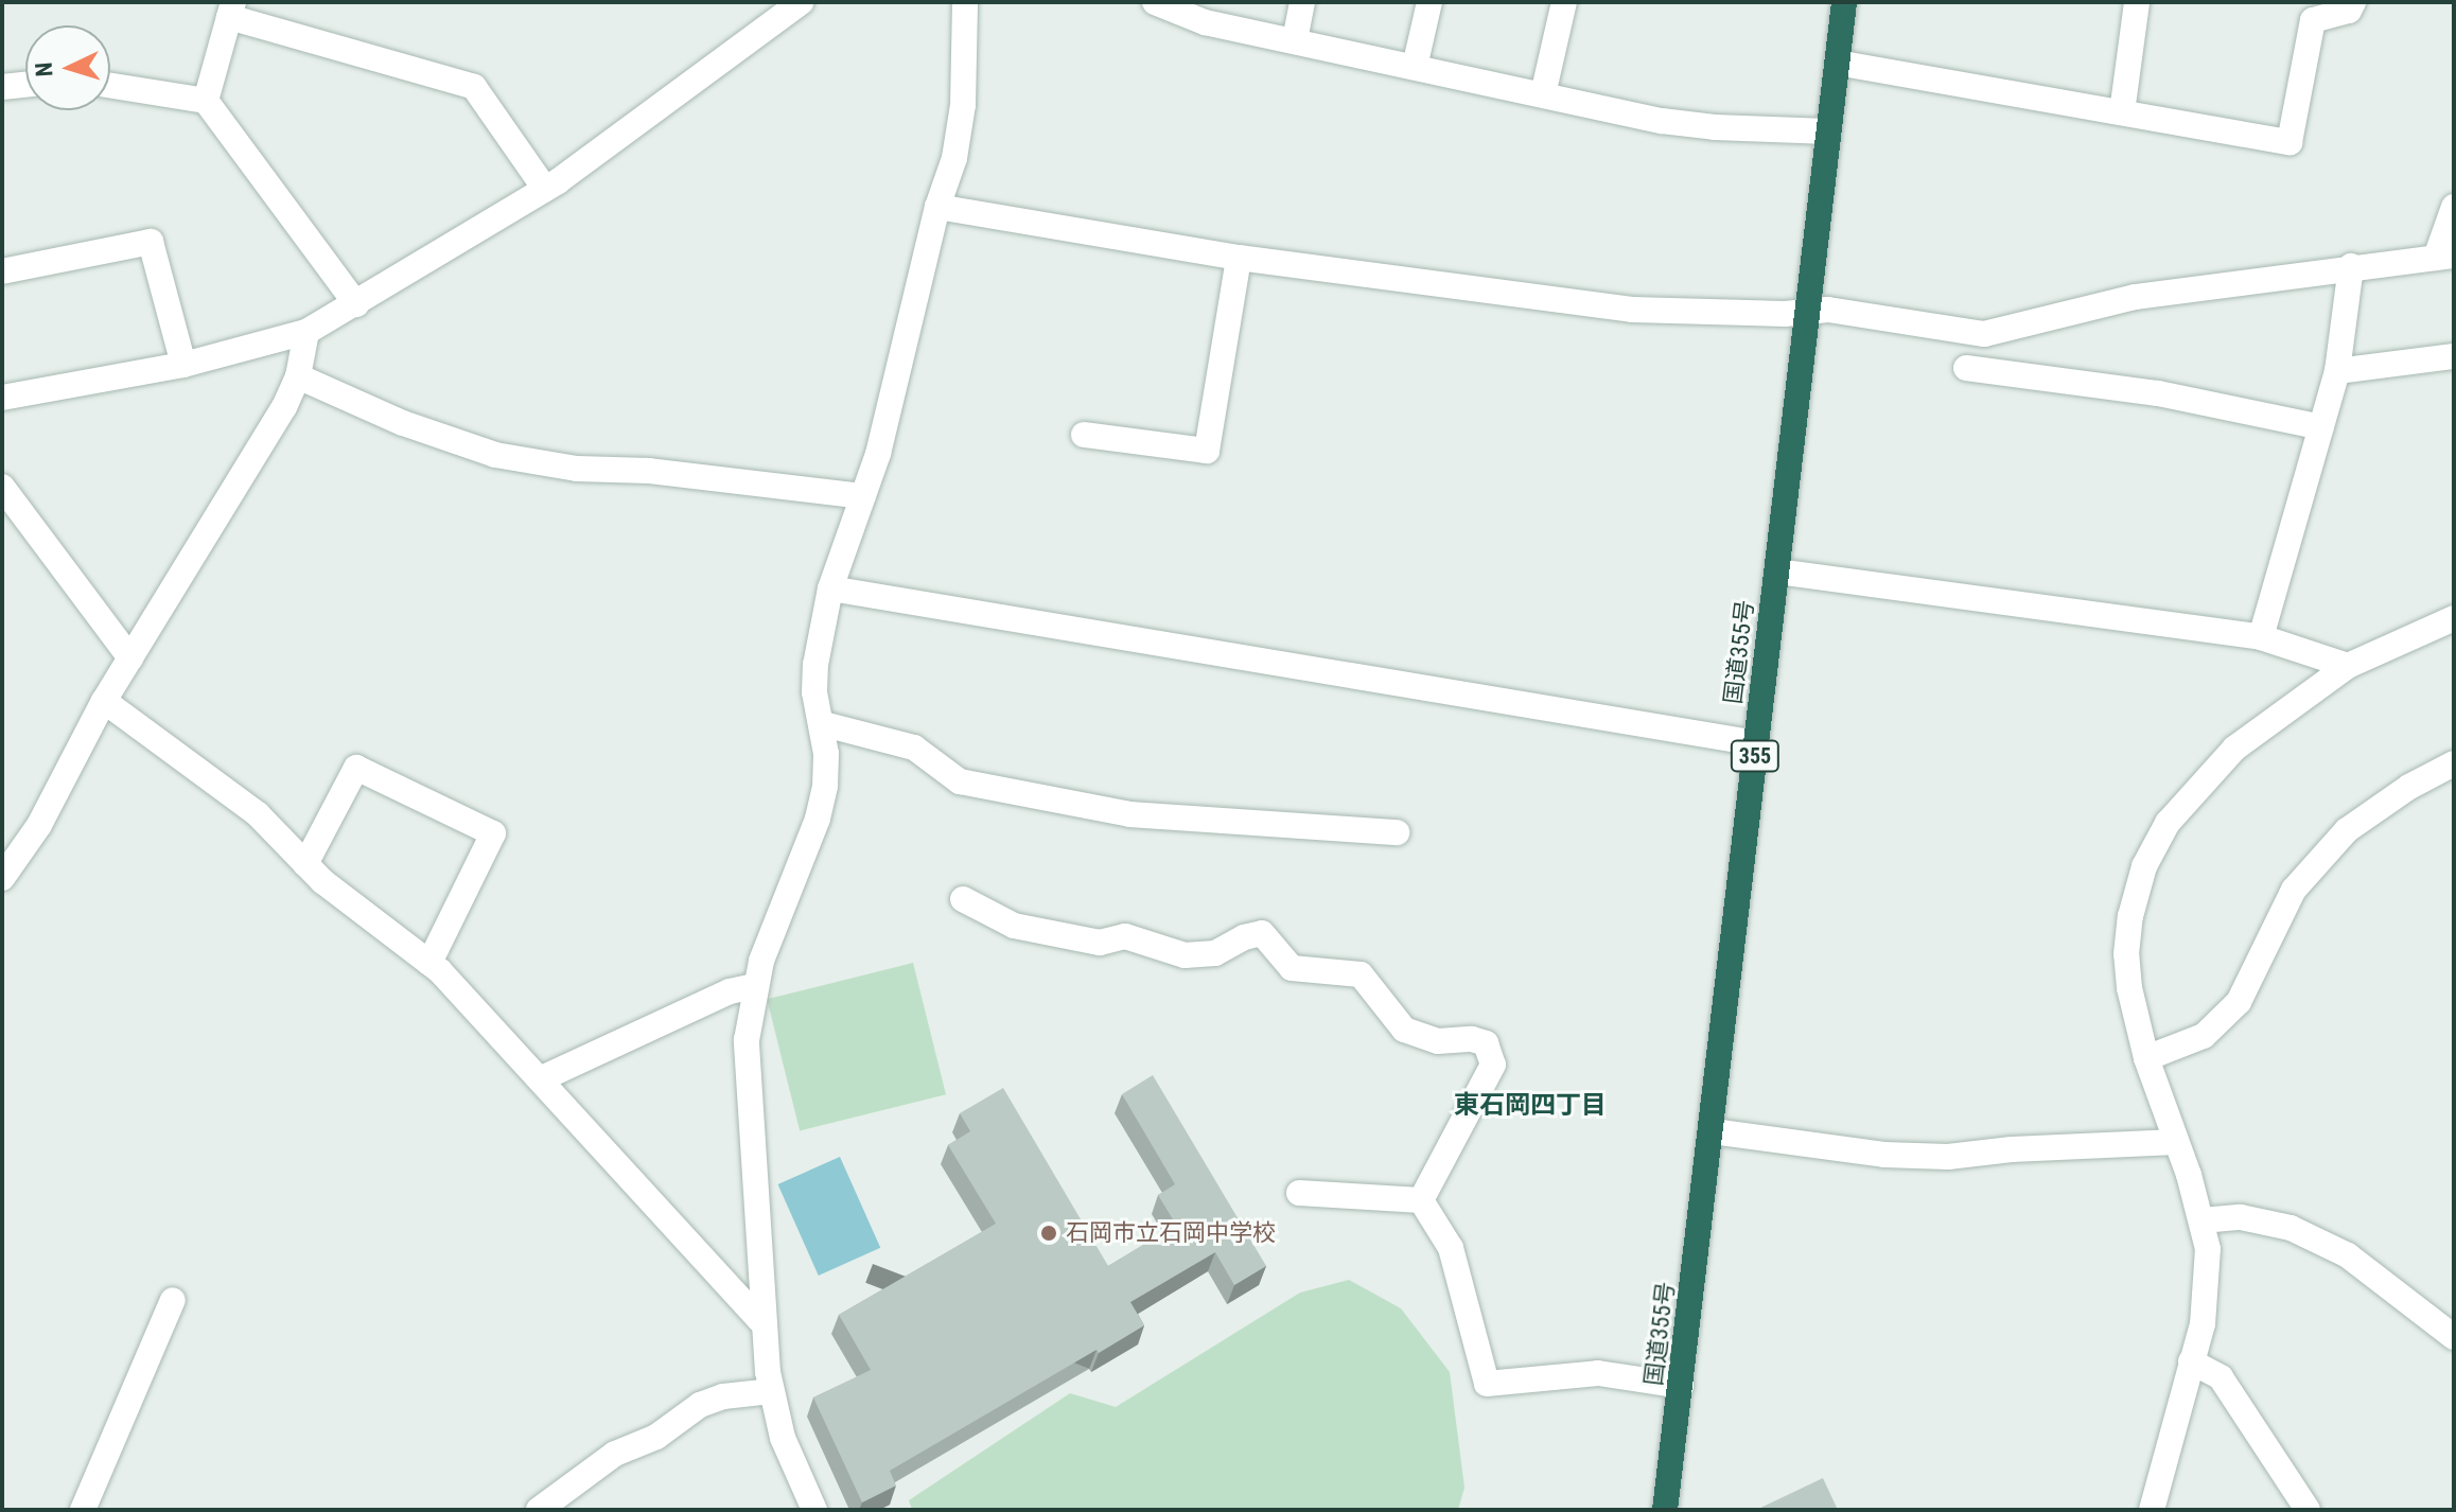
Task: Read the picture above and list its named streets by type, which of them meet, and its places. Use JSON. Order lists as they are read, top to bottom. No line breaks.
{"streets":{"highway":["国道355号","355"]},"districts":["東石岡四丁目"],"places":["石岡市立石岡中学校"],"north":"left"}
